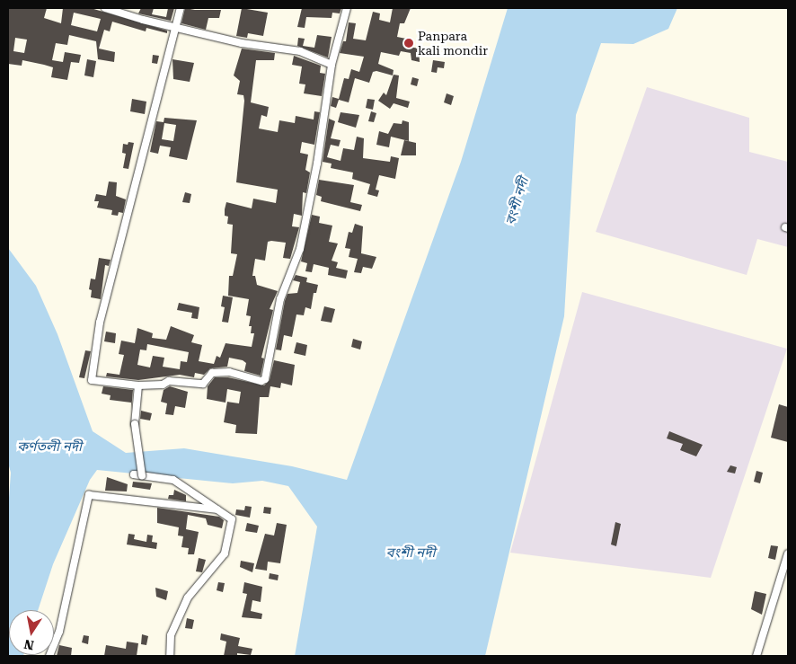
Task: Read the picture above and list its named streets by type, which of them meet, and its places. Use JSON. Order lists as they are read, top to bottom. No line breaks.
{"water":["বংশী নদী","কর্ণতলী নদী"],"places":["Panpara kali mondir"],"north":"bottom"}
